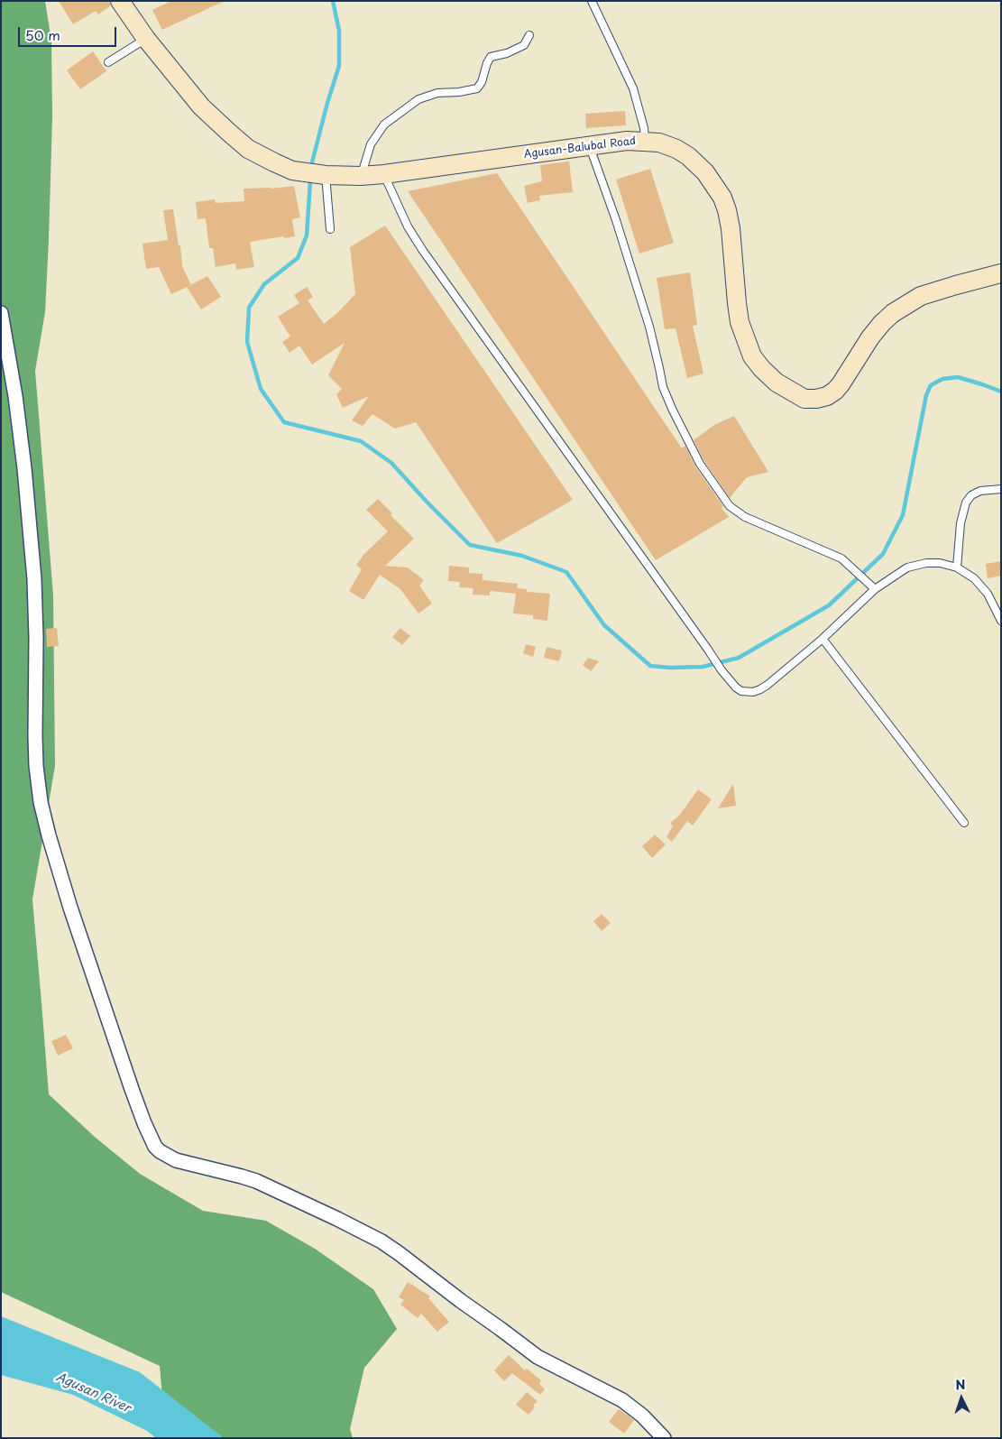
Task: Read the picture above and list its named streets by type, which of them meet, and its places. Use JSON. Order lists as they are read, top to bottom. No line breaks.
{"streets":{"main road":["Agusan-Balubal Road"]},"water":["Agusan River"],"scale_bar":"50 m","north":"top"}
